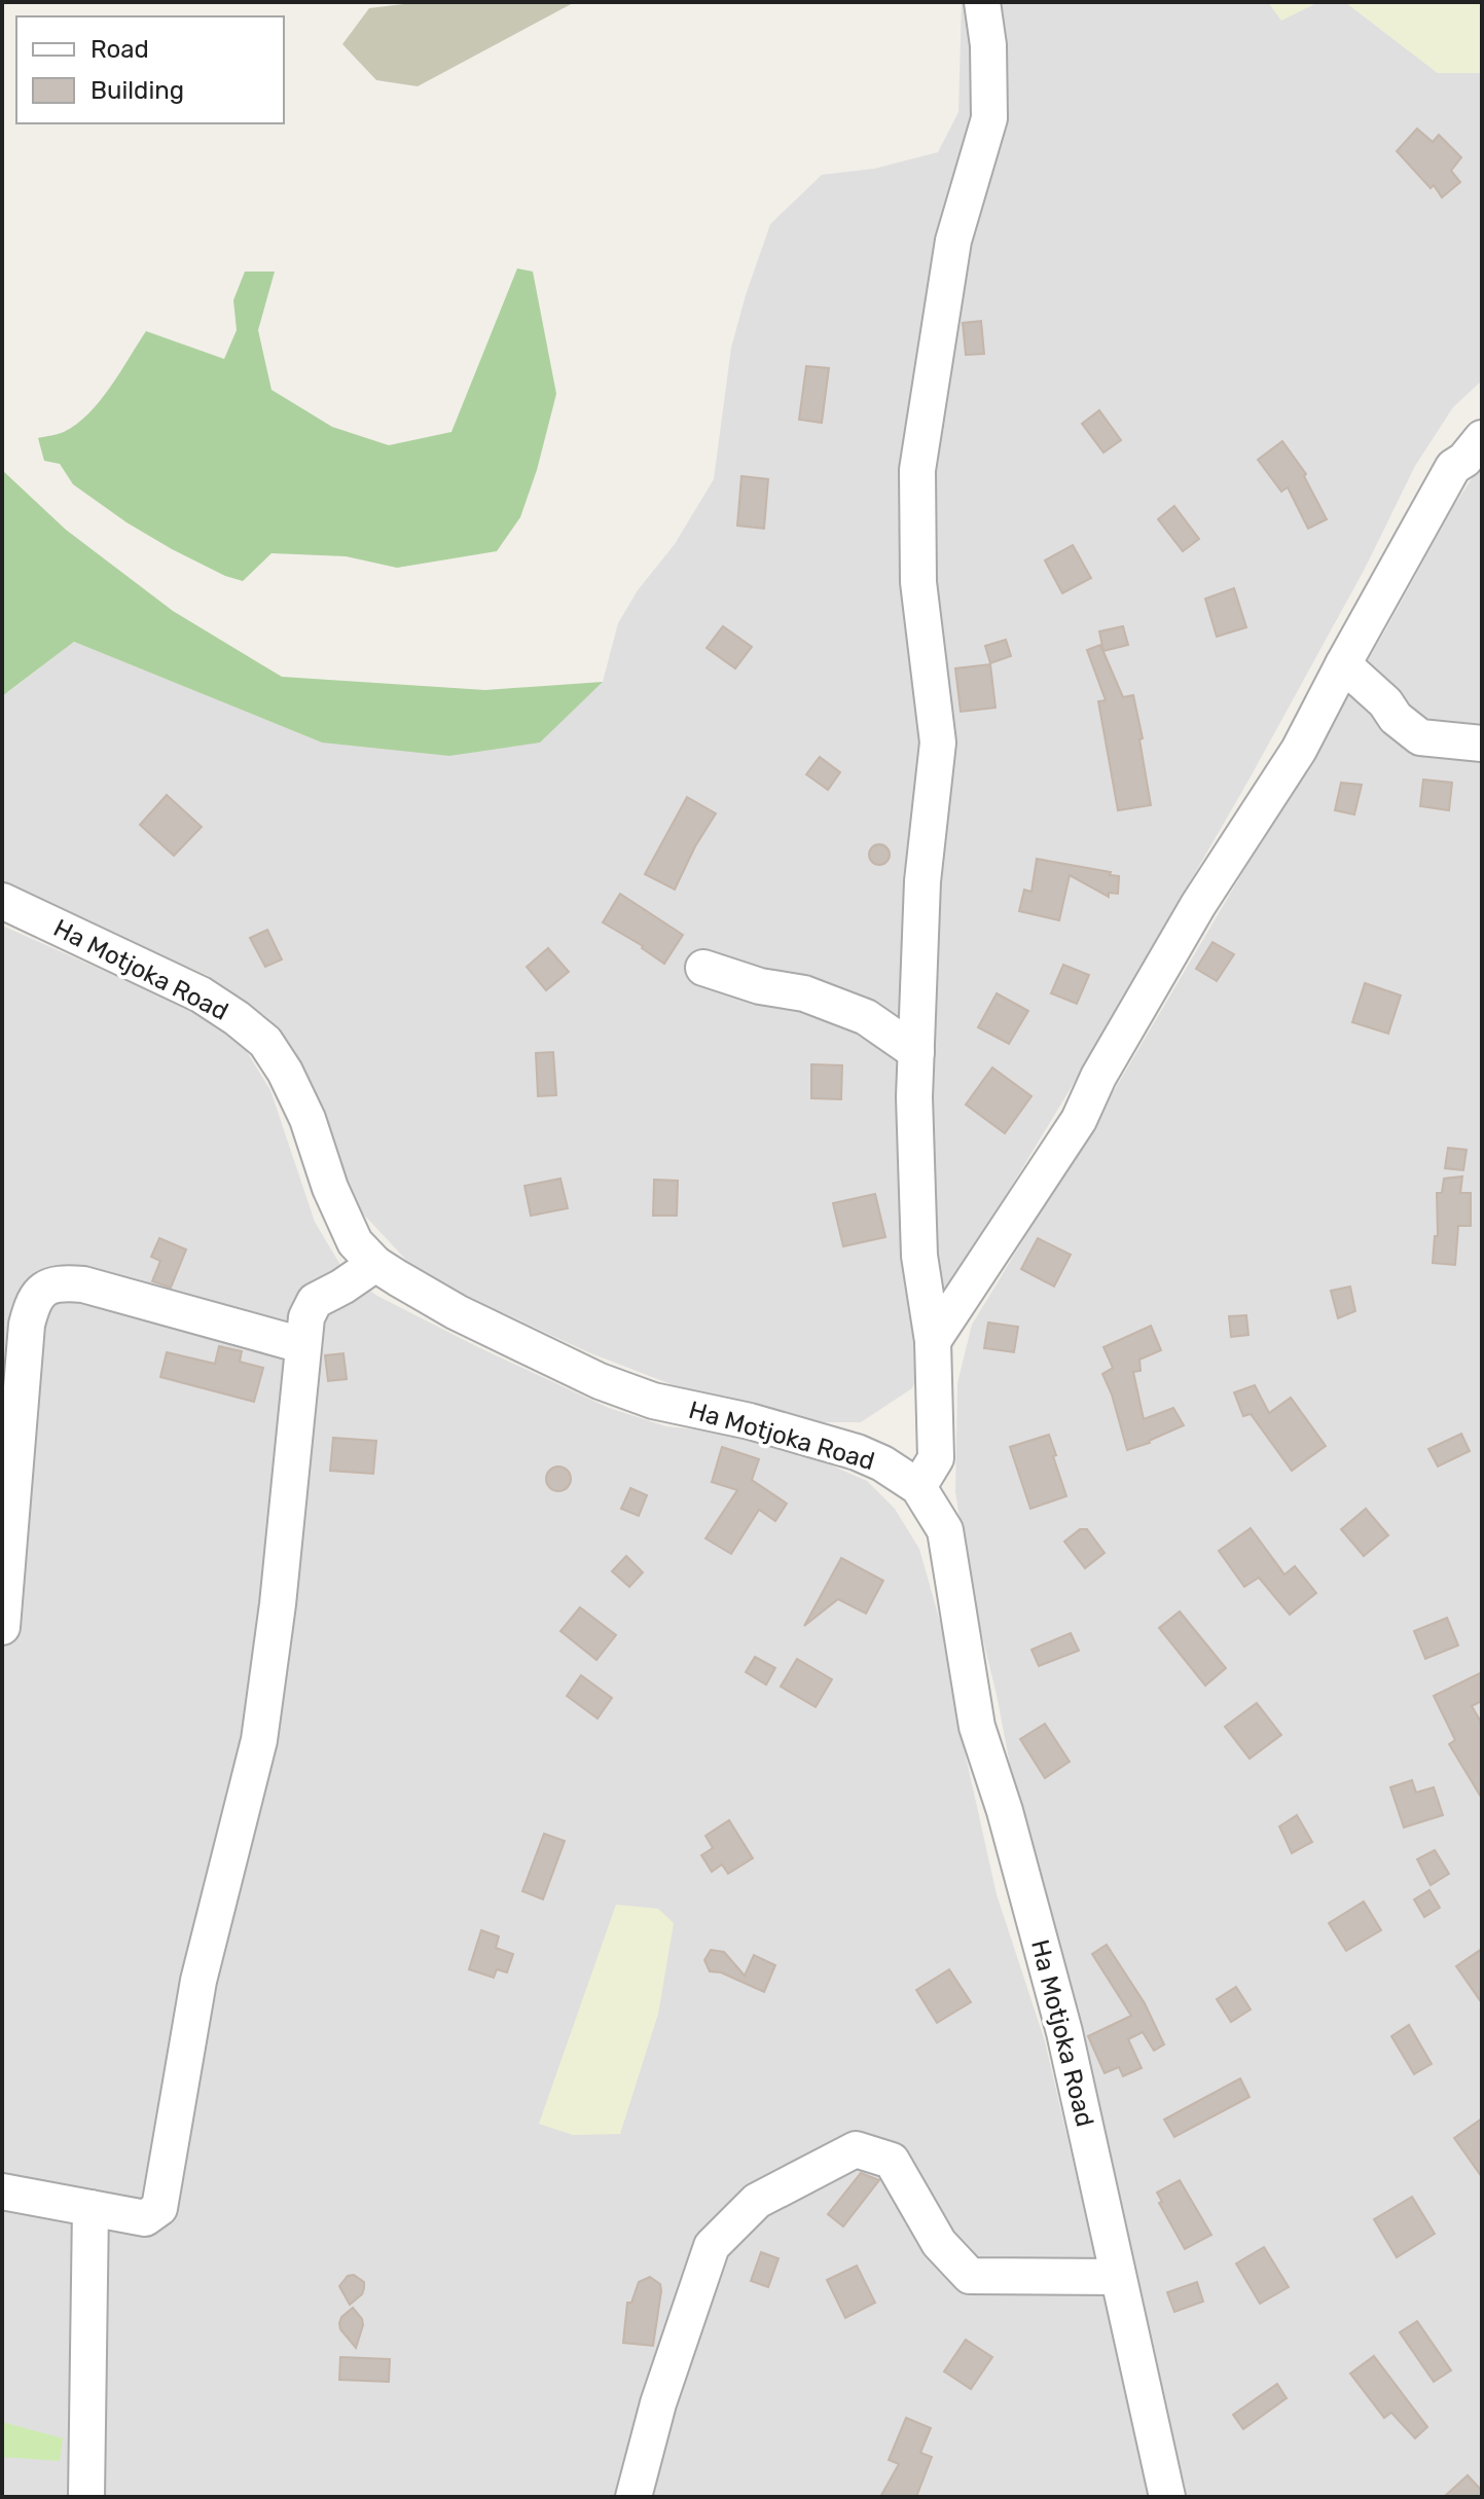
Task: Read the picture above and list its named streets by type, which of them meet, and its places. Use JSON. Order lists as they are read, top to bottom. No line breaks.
{"streets":{"street":["Ha Motjoka Road"]},"legend":["Road","Building"]}
